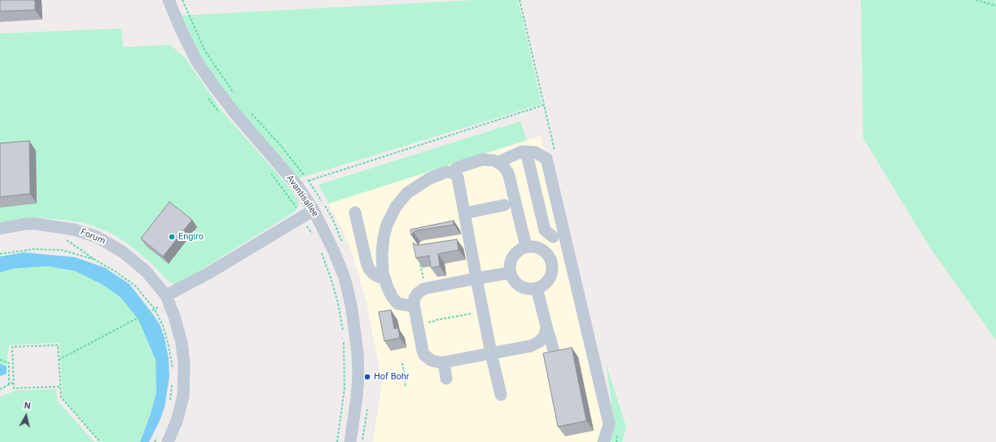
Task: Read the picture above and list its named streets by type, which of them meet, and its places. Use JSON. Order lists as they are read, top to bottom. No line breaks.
{"streets":{"street":["Avantisallee","Forum"]},"places":["Engiro","Hof Bohr"],"north":"top"}
